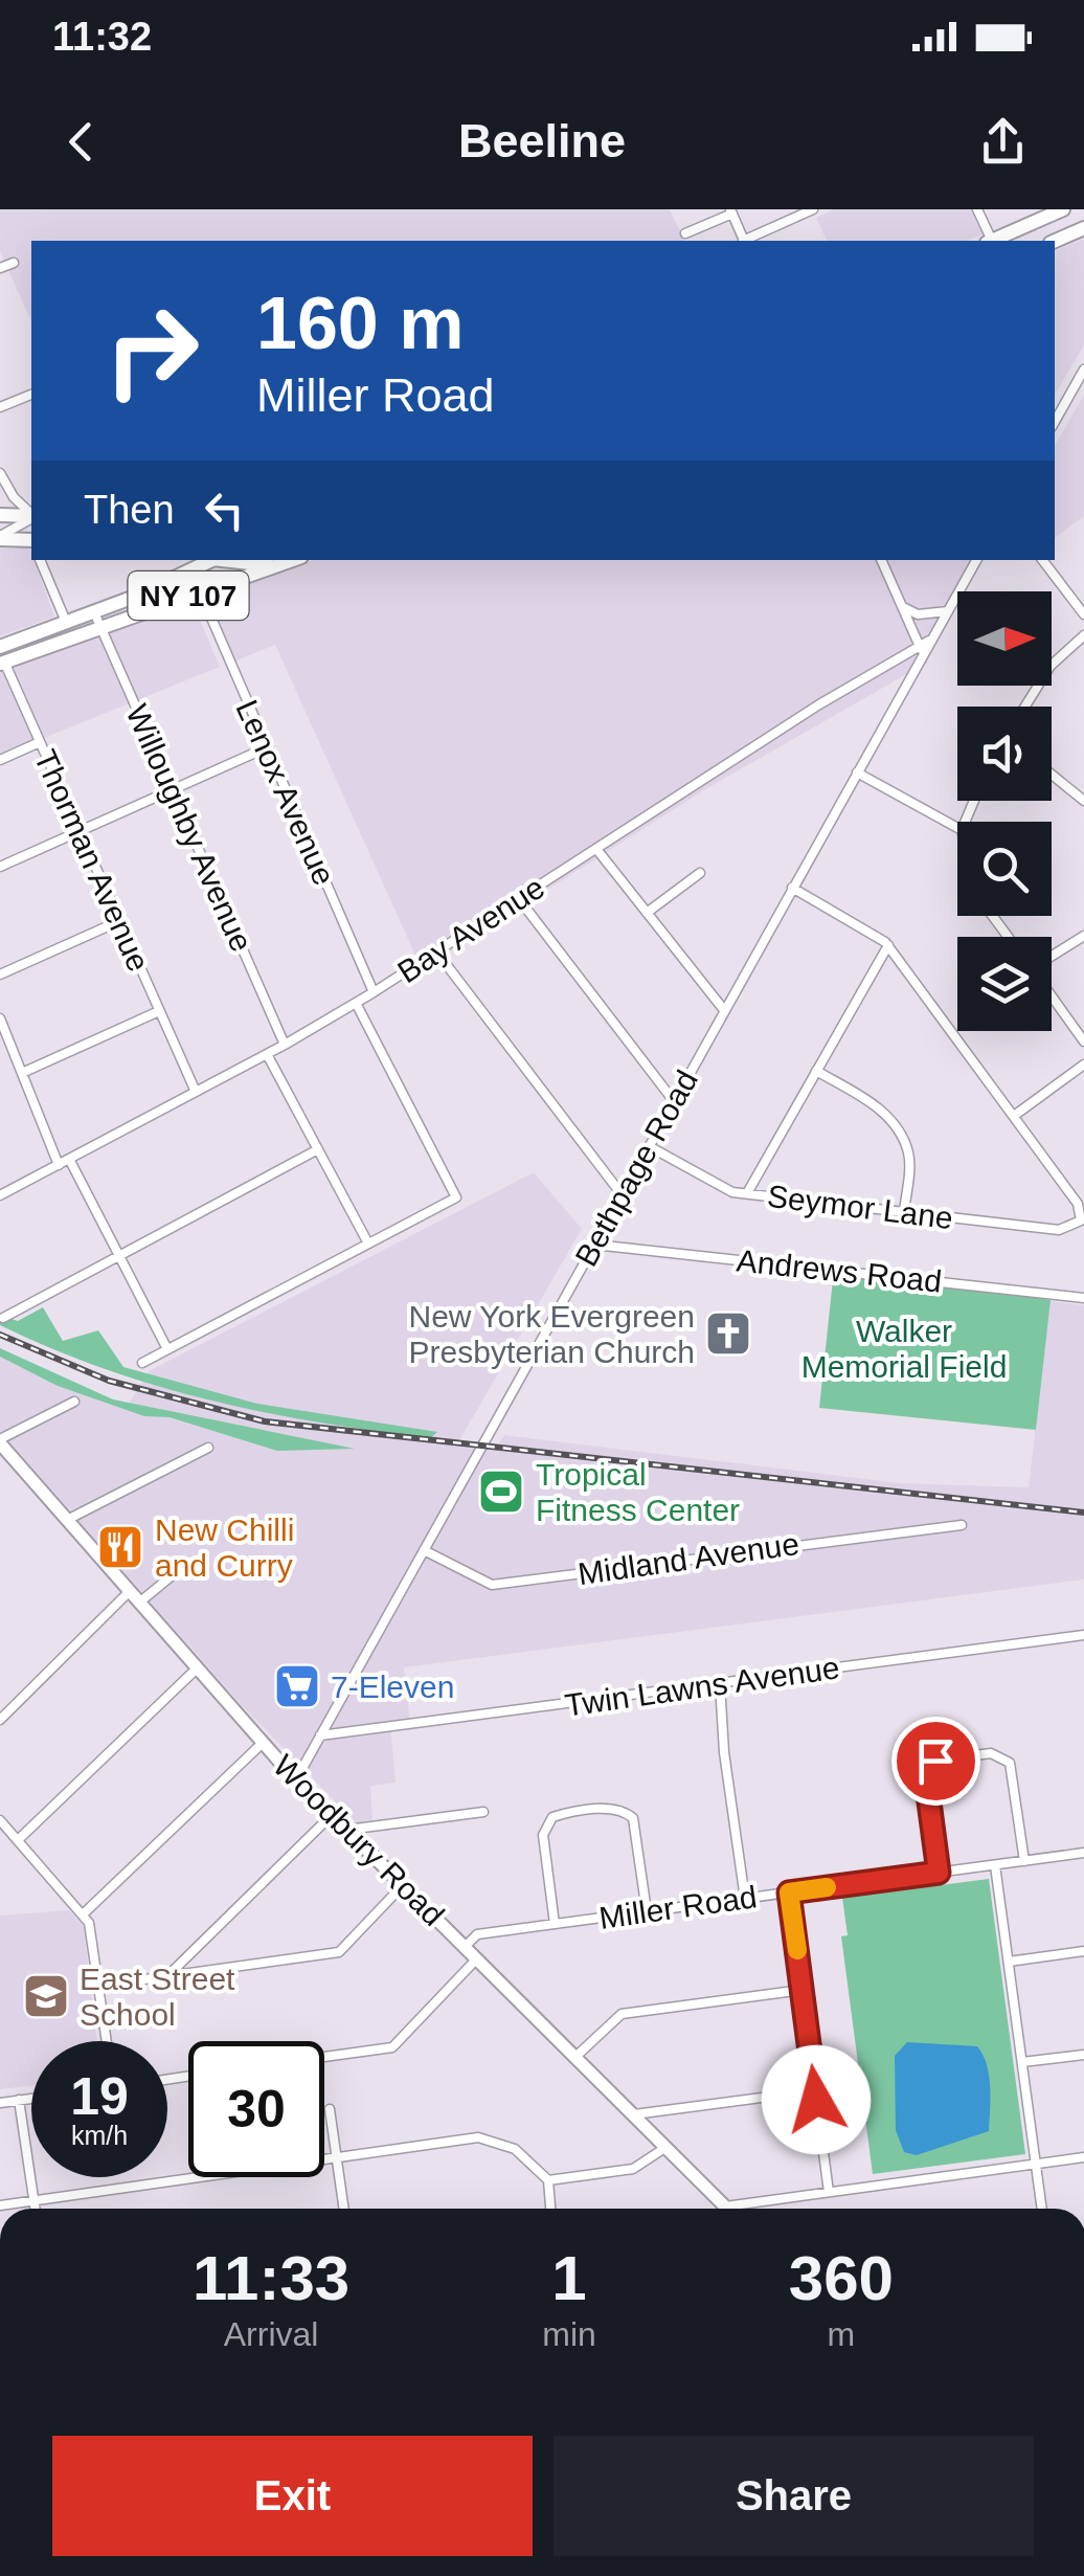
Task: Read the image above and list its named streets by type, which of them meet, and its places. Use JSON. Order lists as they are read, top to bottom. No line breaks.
{"streets":{"main road":["NY 107","Woodbury Road"],"street":["Lenox Avenue","Willoughby Avenue","Thorman Avenue","Bay Avenue","Bethpage Road","Seymor Lane","Andrews Road","Midland Avenue","Twin Lawns Avenue","Miller Road"]},"crossings":[["NY 107","Lenox Avenue"],["NY 107","Willoughby Avenue"],["NY 107","Thorman Avenue"],["Lenox Avenue","Bay Avenue"],["Willoughby Avenue","Bay Avenue"],["Thorman Avenue","Bay Avenue"],["Bay Avenue","Bethpage Road"],["Bethpage Road","Seymor Lane"],["Bethpage Road","Andrews Road"],["Bethpage Road","Midland Avenue"],["Bethpage Road","Twin Lawns Avenue"],["Bethpage Road","Woodbury Road"],["Woodbury Road","Miller Road"]],"parks":["Walker Memorial Field"],"places":{"church":["New York Evergreen Presbyterian Church"],"sports":["Tropical Fitness Center"],"restaurant":["New Chilli and Curry"],"supermarket":["7-Eleven"],"school or university":["East Street School"]},"north":"right","page":{"status":"11:32","header":"Beeline","turn":["160 m","Miller Road"],"then":"Then","speed":"19 km/h","limit":"30","eta":["11:33","Arrival","1","min","360","m"],"buttons":["Exit","Share"]}}
